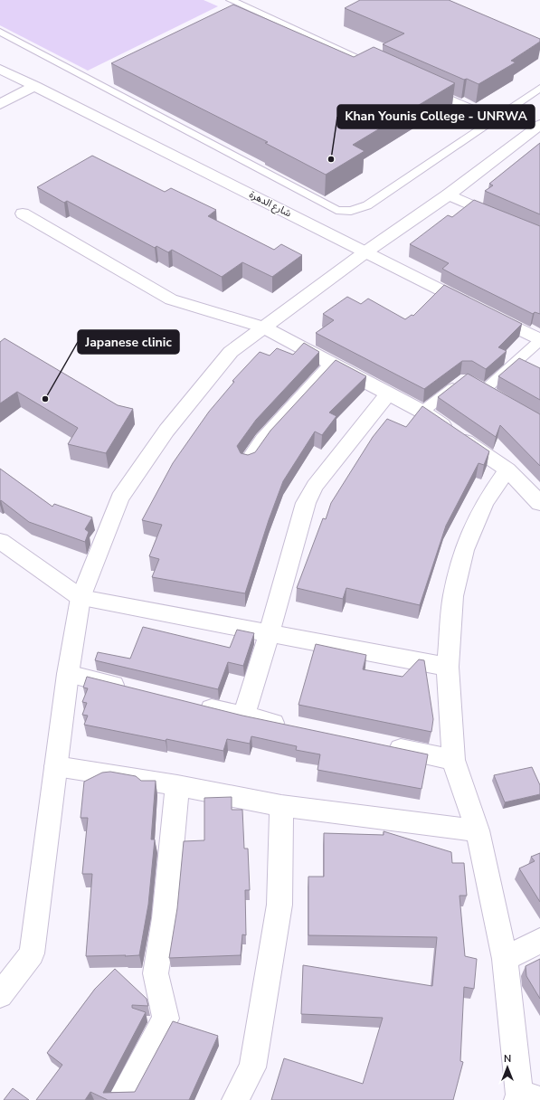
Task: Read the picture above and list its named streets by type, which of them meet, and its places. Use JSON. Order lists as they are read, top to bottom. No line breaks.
{"streets":{"street":["شارع الدهرة"]},"places":["Khan Younis College - UNRWA","Japanese clinic"],"north":"top"}
